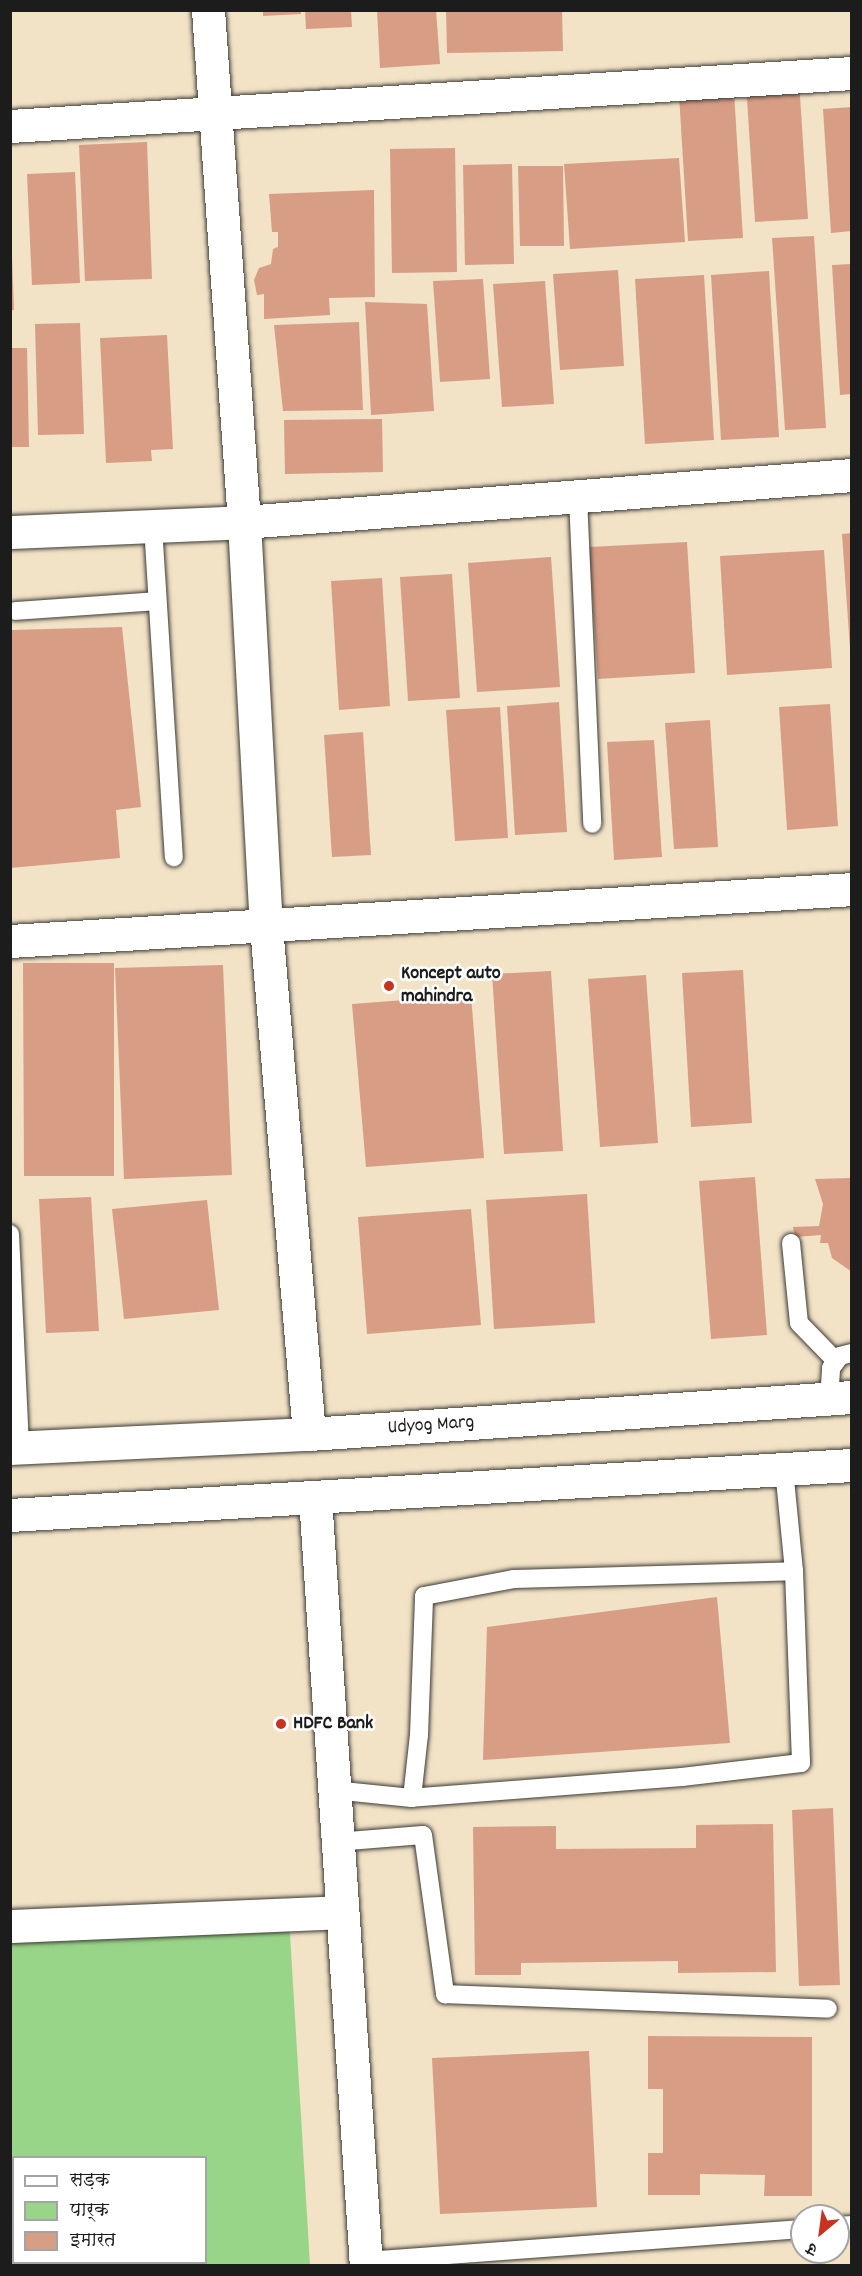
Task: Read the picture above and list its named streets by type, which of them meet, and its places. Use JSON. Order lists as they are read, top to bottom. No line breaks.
{"streets":{"street":["Udyog Marg"]},"places":["Koncept auto mahindra","HDFC Bank"],"legend":["सड़क","पार्क","इमारत"],"north":"bottom left"}
